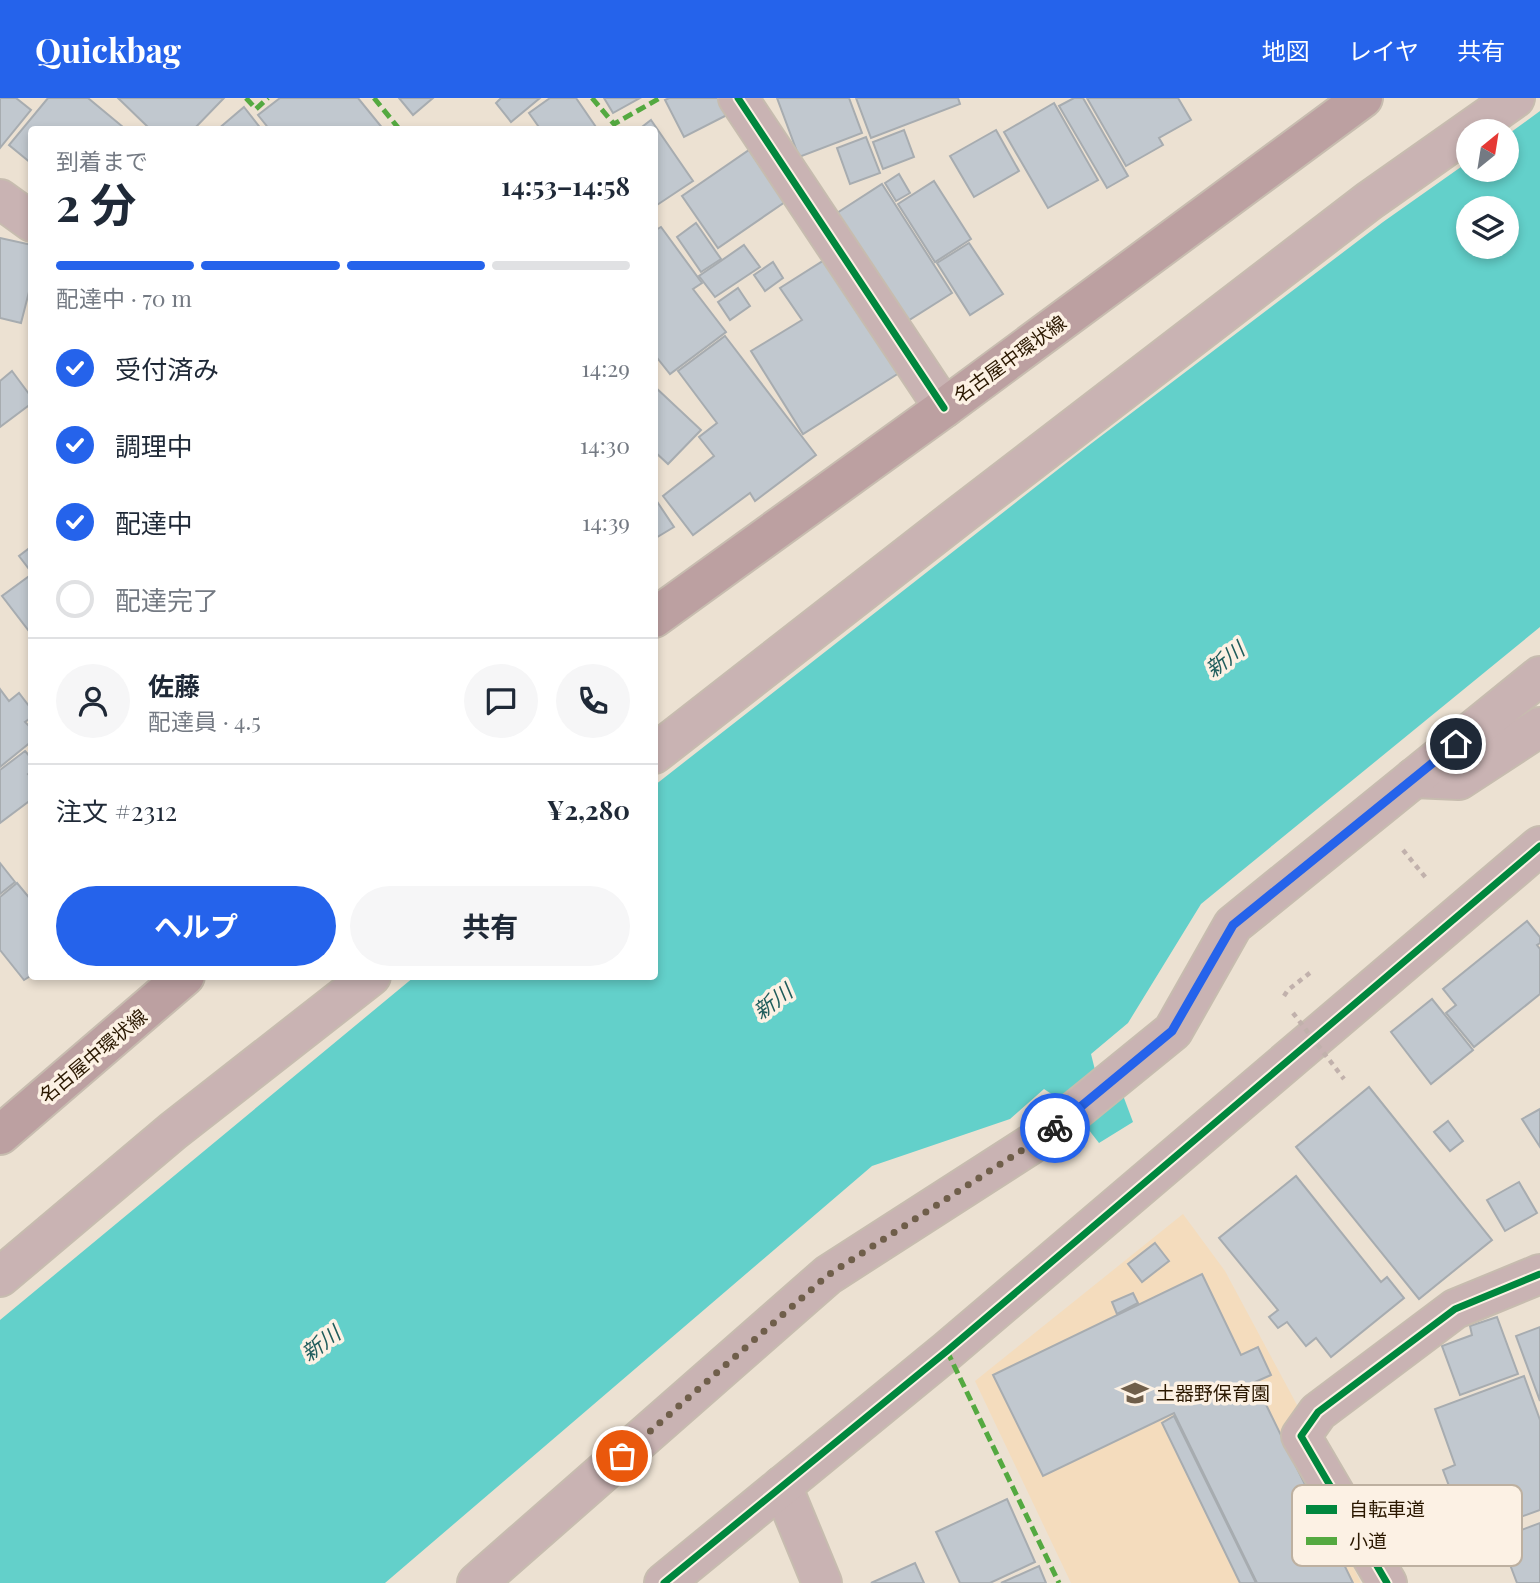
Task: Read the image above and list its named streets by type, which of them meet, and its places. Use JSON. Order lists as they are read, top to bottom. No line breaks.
{"streets":{"main road":["名古屋中環状線"]},"water":["新川"],"places":{"school or university":["土器野保育園"]},"legend":["自転車道","小道"],"north":"top right","page":{"header":"Quickbag","nav":["地図","レイヤ","共有"],"heading":["2 分","到着まで","14:53–14:58"],"panel":["佐藤","配達員 · 4.5","注文 #2312","¥2,280"],"bar":"配達中 · 70 m","list":[["受付済み","14:29"],["調理中","14:30"],["配達中","14:39"],"配達完了"],"buttons":["ヘルプ","共有"]}}
